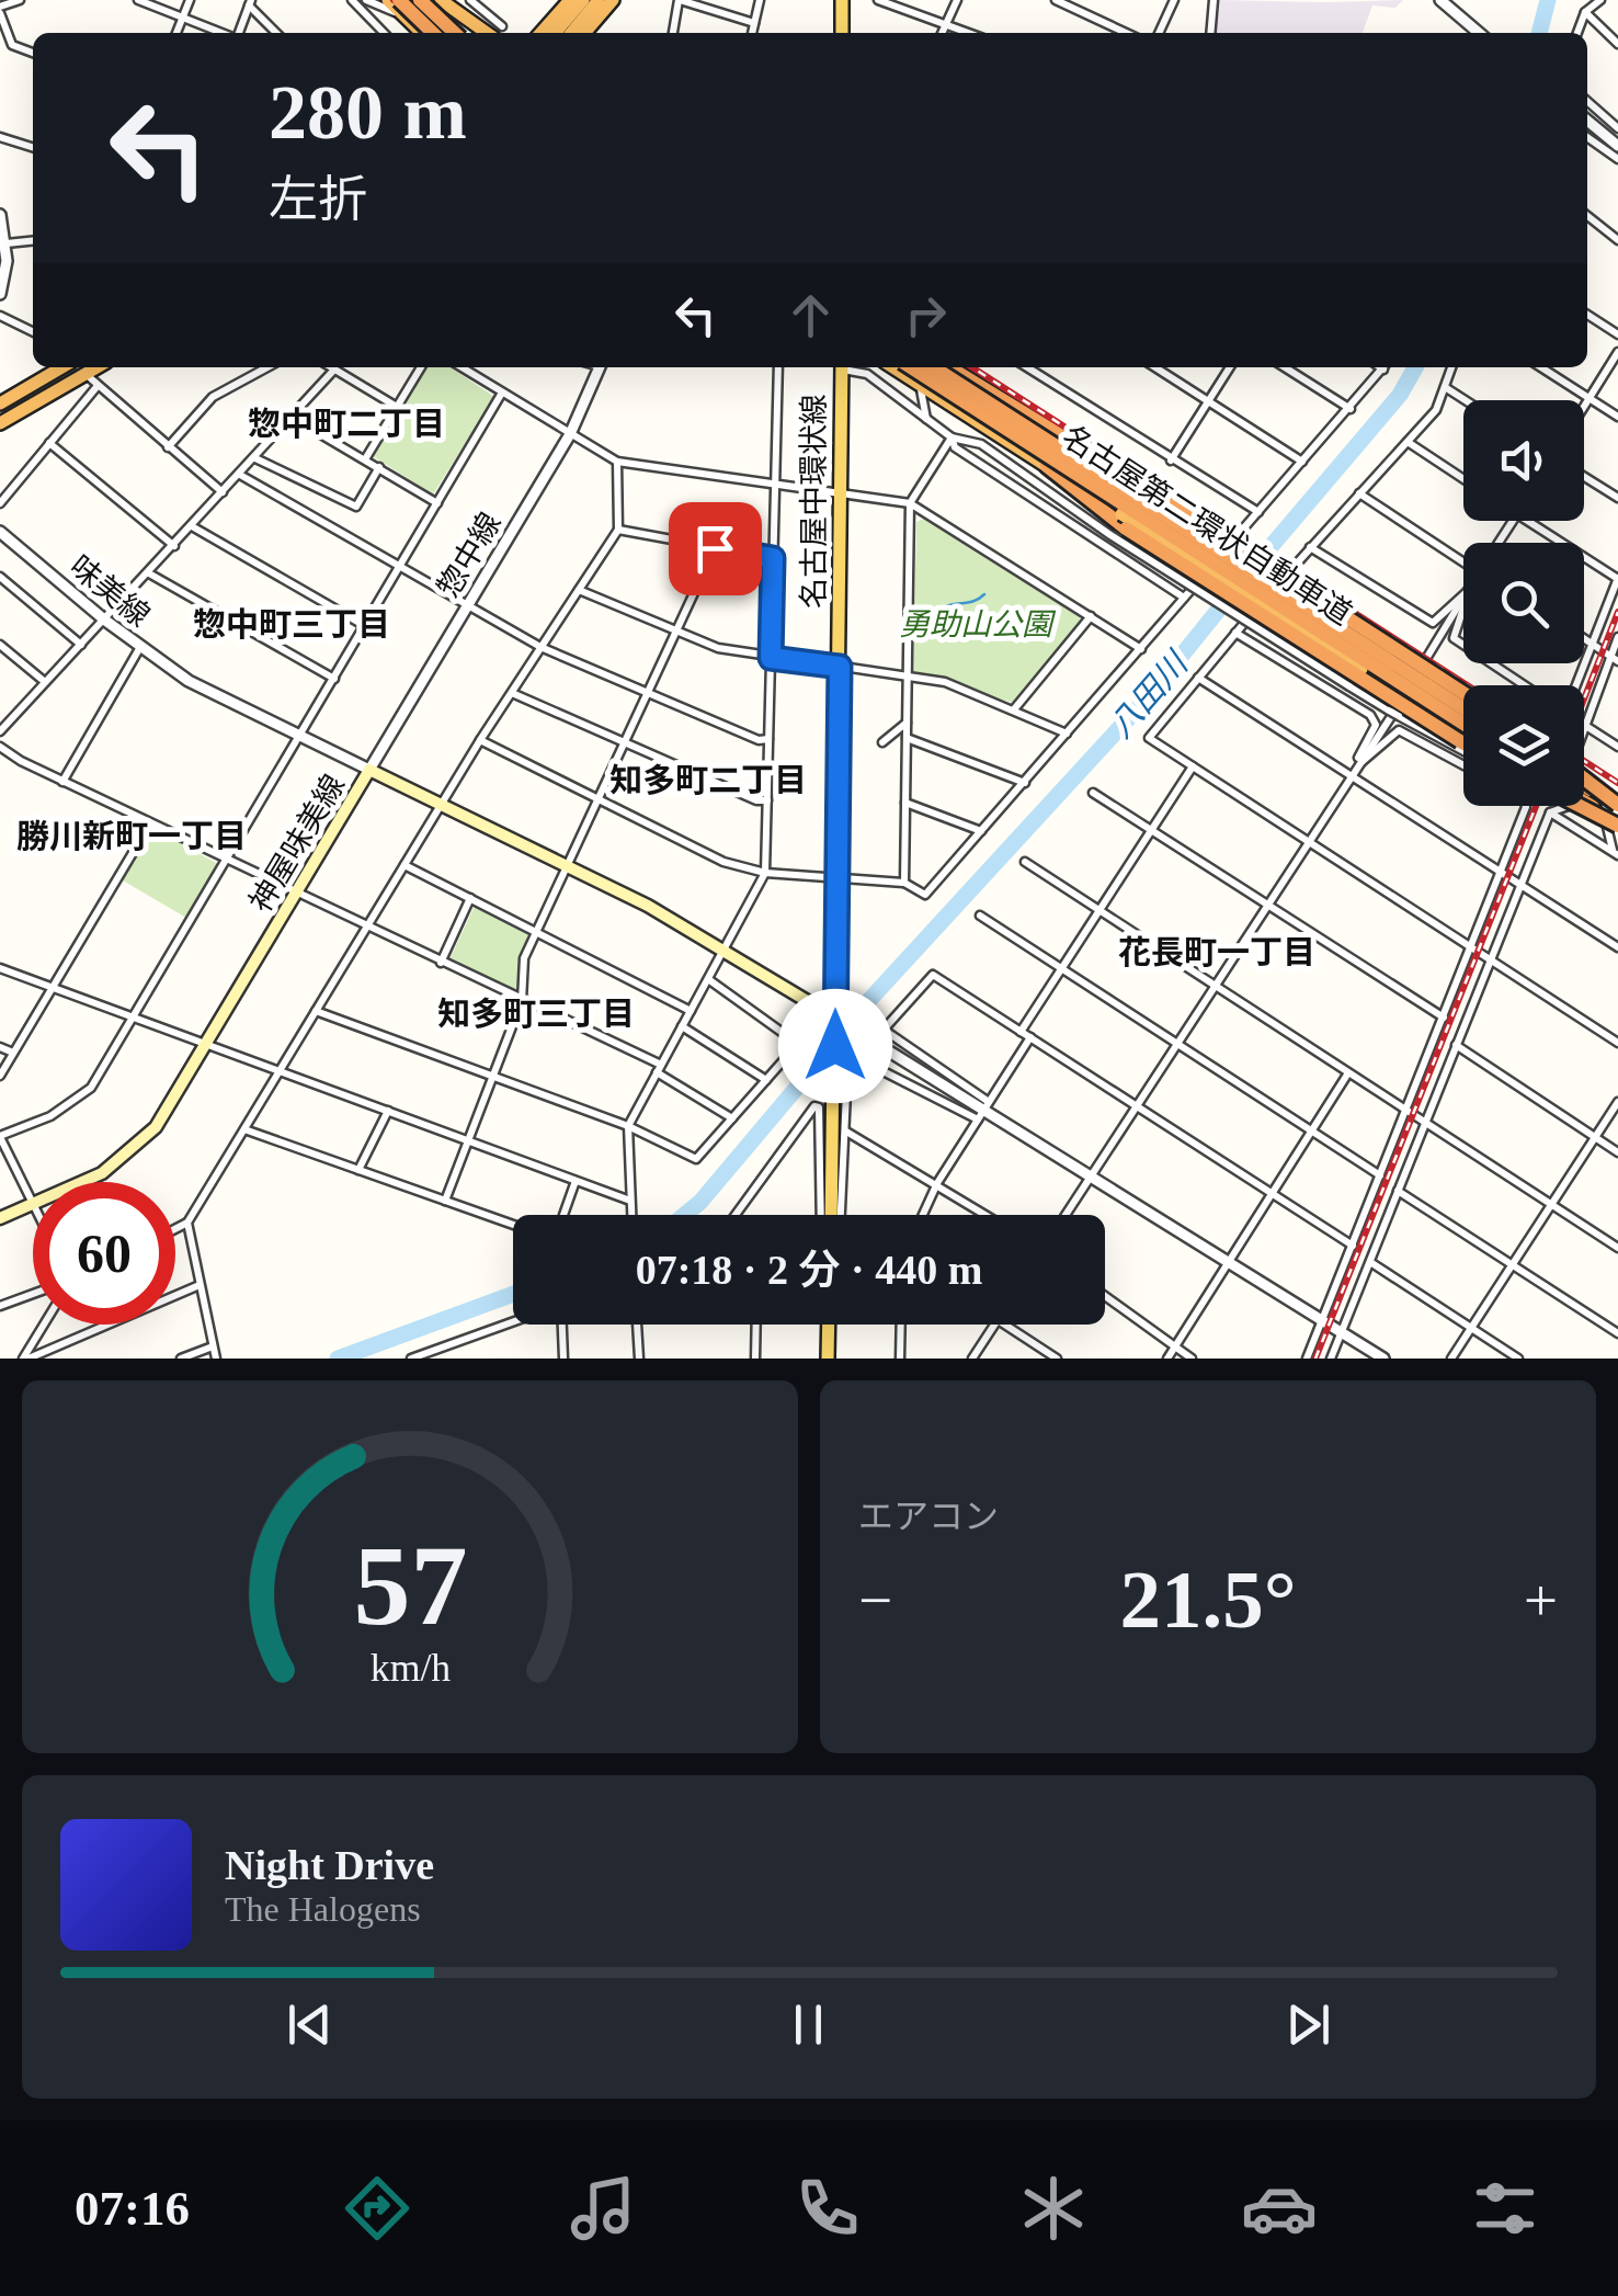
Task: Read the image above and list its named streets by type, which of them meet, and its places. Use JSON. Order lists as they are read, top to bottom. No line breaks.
{"streets":{"highway":["名古屋第二環状自動車道"],"main road":["名古屋中環状線","神屋味美線"],"street":["惣中線","味美線"]},"crossings":[["名古屋中環状線","神屋味美線"],["惣中線","味美線"],["惣中線","神屋味美線"],["味美線","神屋味美線"]],"districts":["惣中町二丁目","惣中町三丁目","知多町二丁目","勝川新町一丁目","花長町一丁目","知多町三丁目"],"water":["八田川"],"parks":["勇助山公園"],"page":{"turn":["280 m","左折"],"limit":"60","trip":"07:18 · 2 分 · 440 m","tile":"エアコン","heat":["−","21.5°","+"],"song":["Night Drive","The Halogens"],"tabs":"07:16","gauge":["57","km/h"]}}
